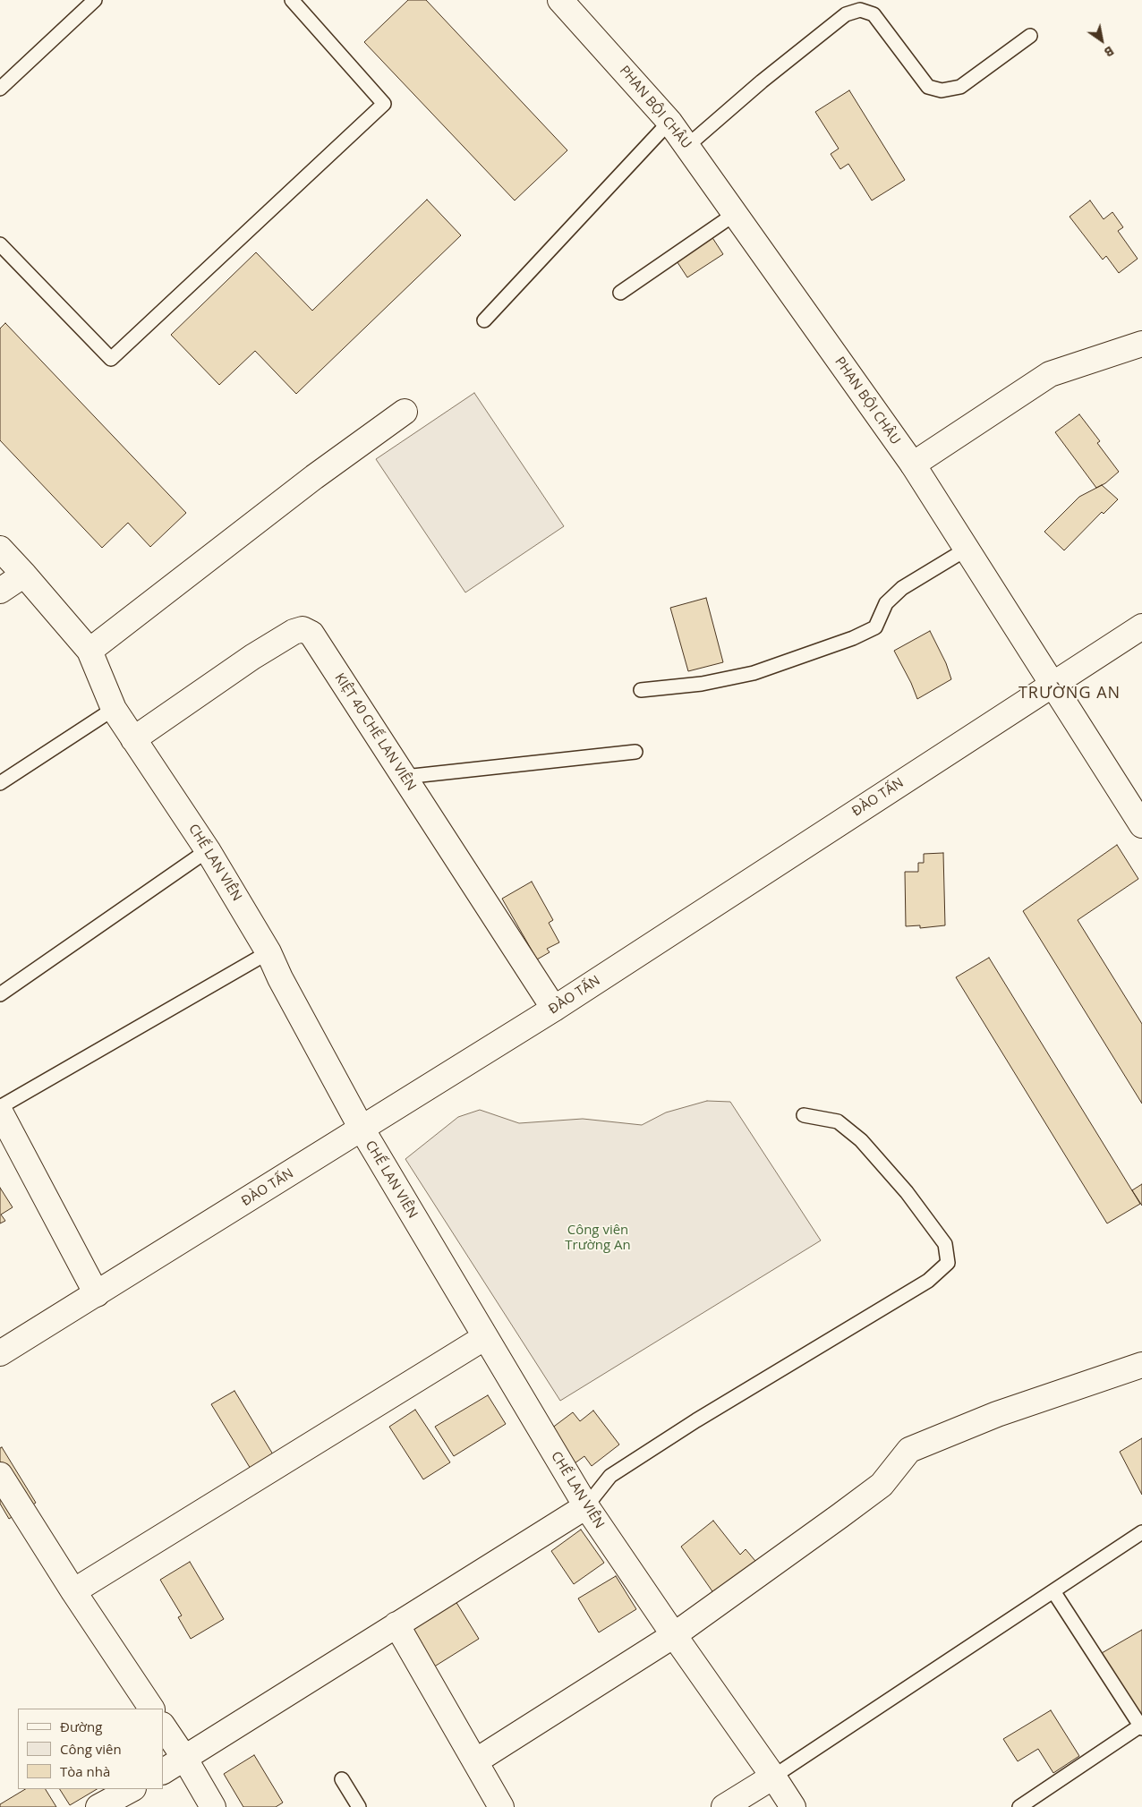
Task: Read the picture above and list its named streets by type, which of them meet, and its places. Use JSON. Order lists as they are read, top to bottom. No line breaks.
{"streets":{"street":["PHAN BỘI CHÂU","KIỆT 40 CHẾ LAN VIÊN","ĐÀO TẤN","CHẾ LAN VIÊN"]},"crossings":[["PHAN BỘI CHÂU","ĐÀO TẤN"],["KIỆT 40 CHẾ LAN VIÊN","ĐÀO TẤN"],["KIỆT 40 CHẾ LAN VIÊN","CHẾ LAN VIÊN"],["ĐÀO TẤN","CHẾ LAN VIÊN"]],"districts":["TRƯỜNG AN"],"parks":["Công viên Trường An"],"legend":["Đường","Công viên","Tòa nhà"],"north":"bottom right"}
